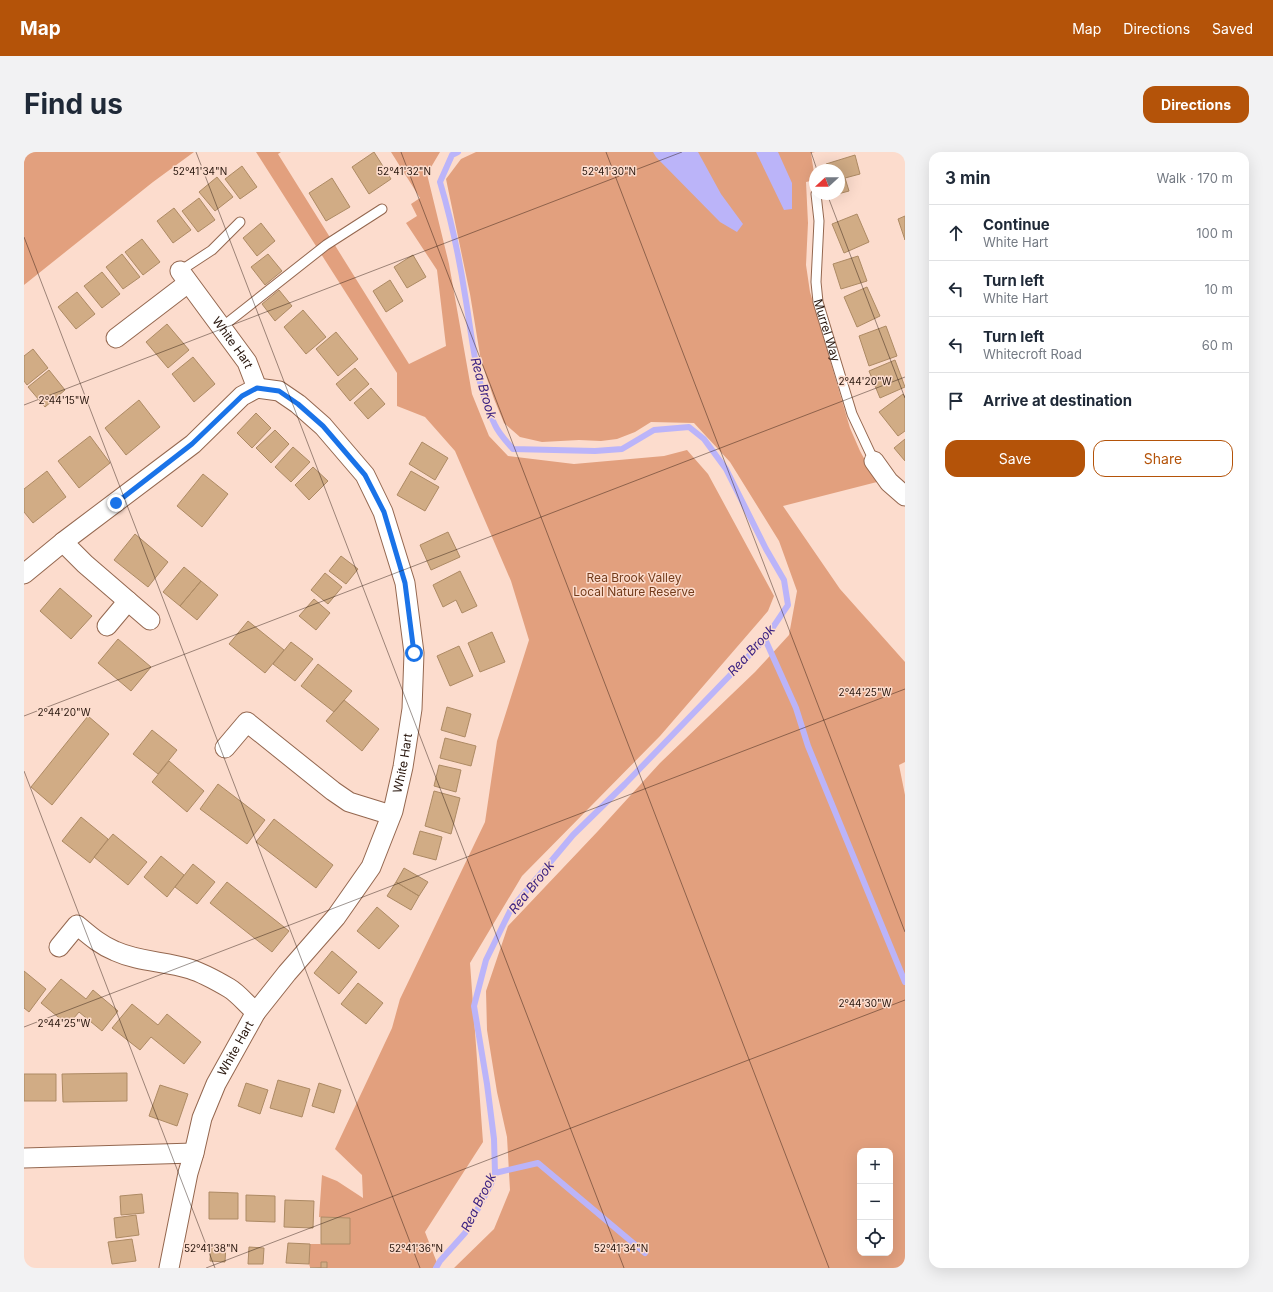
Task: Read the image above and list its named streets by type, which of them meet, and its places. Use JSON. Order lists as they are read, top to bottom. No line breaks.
{"streets":{"street":["Murrel Way","White Hart"]},"water":["Rea Brook"],"parks":["Rea Brook Valley Local Nature Reserve"],"north":"left","page":{"header":"Map","nav":["Map","Directions","Saved"],"buttons":["Directions",["Save","Share"]],"title":"Find us","heading":["3 min","Walk · 170 m"],"list":[["Continue","White Hart","100 m"],["Turn left","White Hart","10 m"],["Turn left","Whitecroft Road","60 m"],"Arrive at destination"],"map_buttons":["+","−"]},"coordinates":["52°41'34\"N","52°41'32\"N","52°41'30\"N","2°44'20\"W","2°44'15\"W","2°44'25\"W","2°44'30\"W","52°41'38\"N","52°41'36\"N"]}
